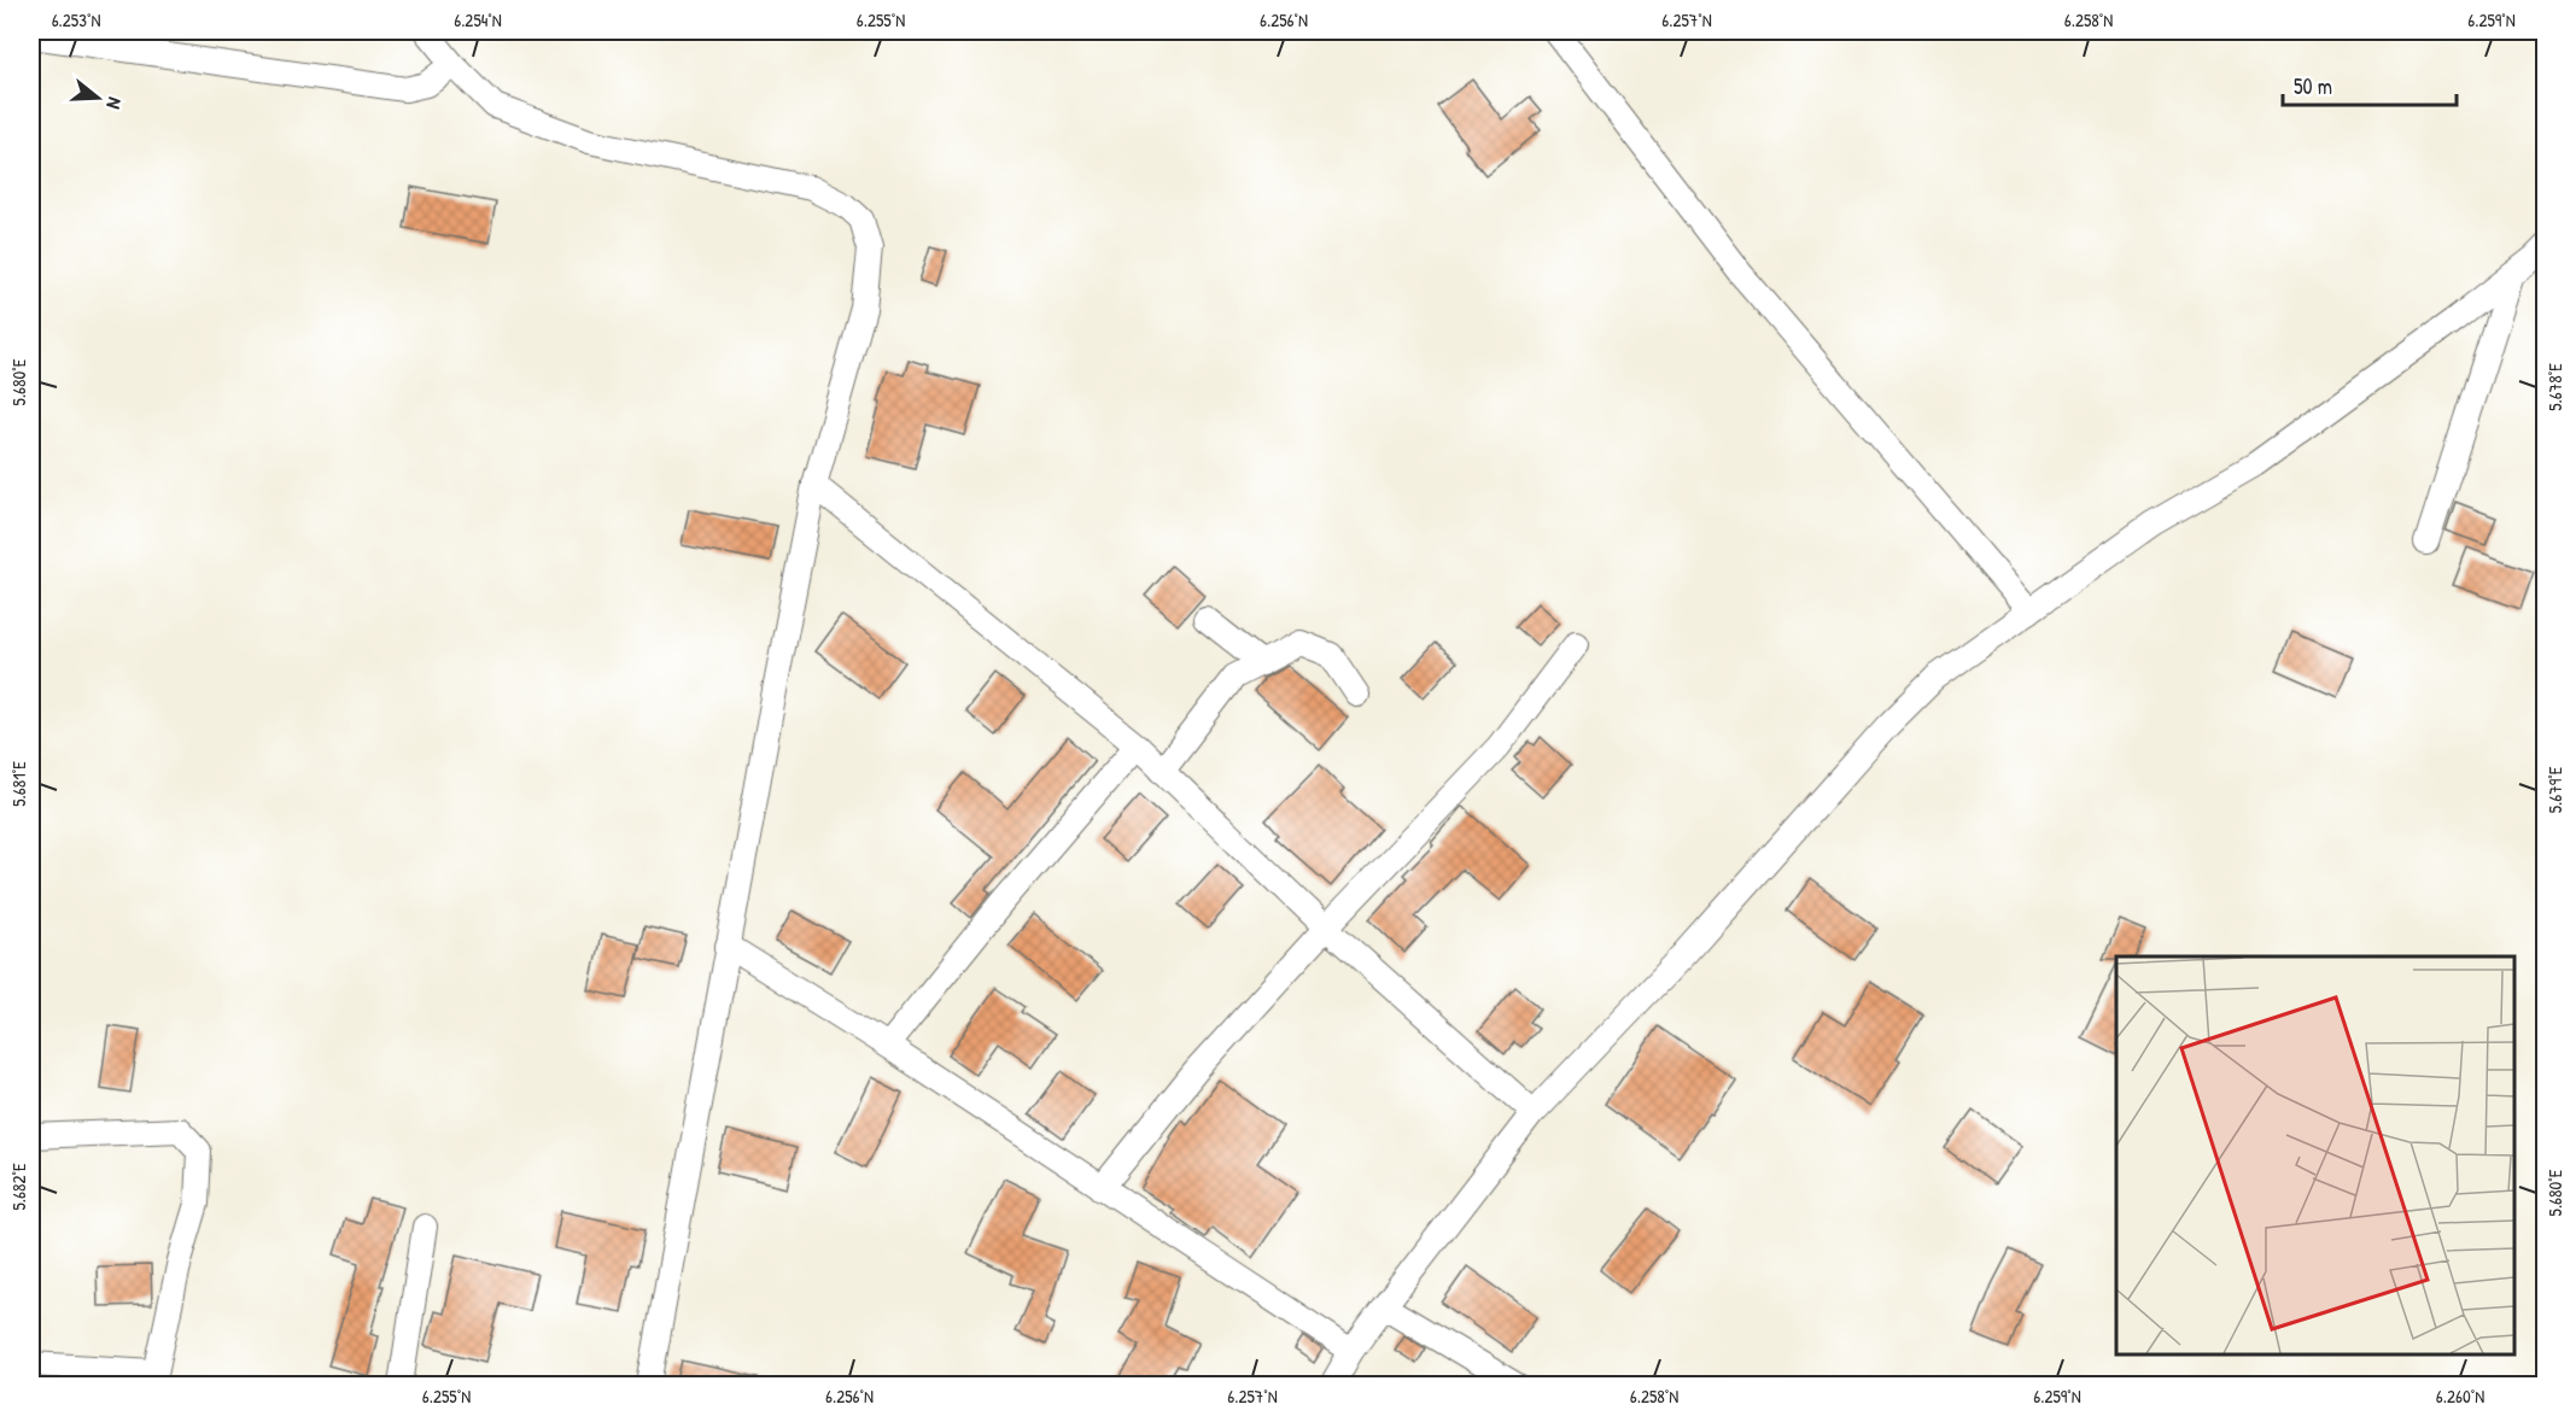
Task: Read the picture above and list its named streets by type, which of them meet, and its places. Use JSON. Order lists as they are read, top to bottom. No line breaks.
{"scale_bar":"50 m","north":"right","coordinates":["6.253°N","6.254°N","6.255°N","6.256°N","6.257°N","6.258°N","6.259°N","5.680°E","5.678°E","5.681°E","5.679°E","5.682°E","6.260°N"]}
